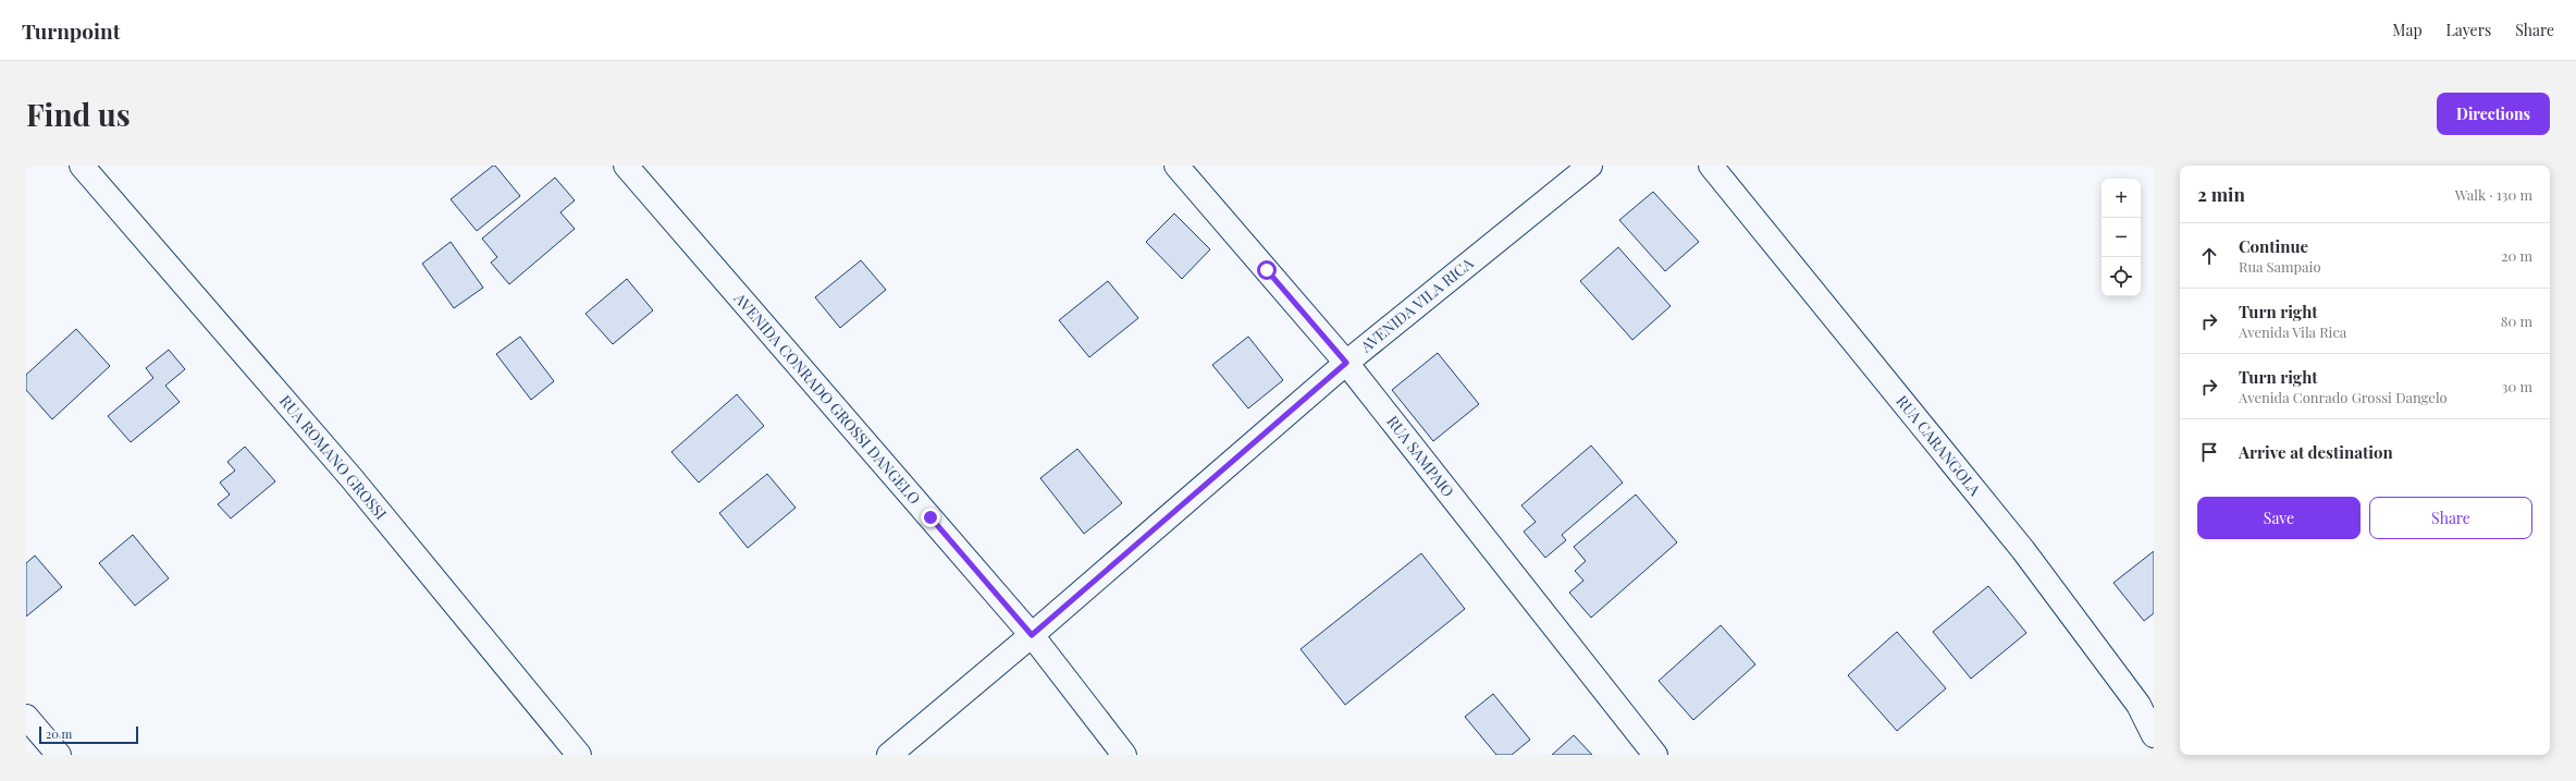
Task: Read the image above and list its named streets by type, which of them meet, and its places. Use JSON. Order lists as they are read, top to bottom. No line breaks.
{"streets":{"street":["AVENIDA VILA RICA","AVENIDA CONRADO GROSSI DANGELO","RUA CARANGOLA","RUA SAMPAIO","RUA ROMANO GROSSI"]},"crossings":[["AVENIDA VILA RICA","AVENIDA CONRADO GROSSI DANGELO"],["AVENIDA VILA RICA","RUA SAMPAIO"]],"scale_bar":"20 m","page":{"header":"Turnpoint","nav":["Map","Layers","Share"],"buttons":["Directions",["Save","Share"]],"title":"Find us","heading":["2 min","Walk · 130 m"],"map_buttons":["+","−"],"list":[["Continue","Rua Sampaio","20 m"],["Turn right","Avenida Vila Rica","80 m"],["Turn right","Avenida Conrado Grossi Dangelo","30 m"],"Arrive at destination"],"scale":"20 m"}}
